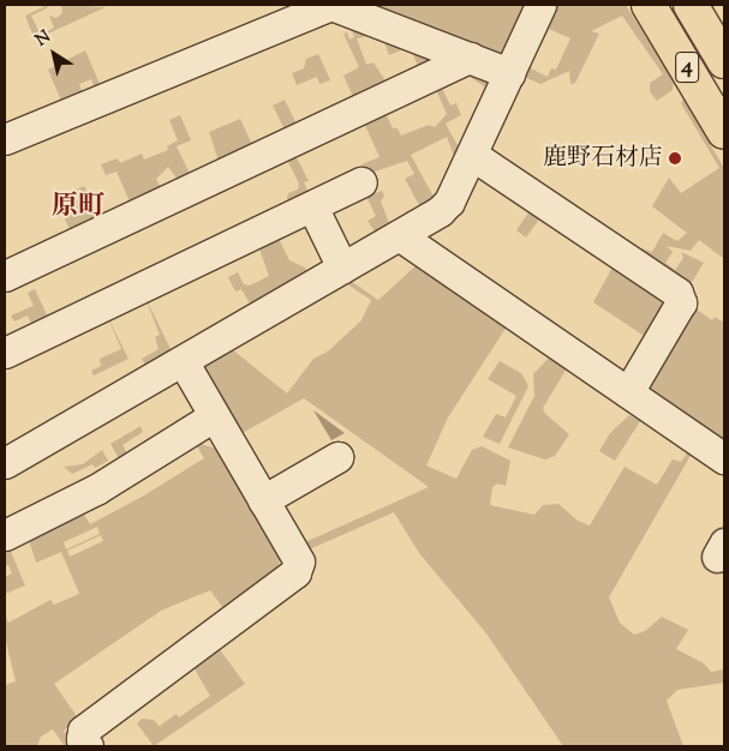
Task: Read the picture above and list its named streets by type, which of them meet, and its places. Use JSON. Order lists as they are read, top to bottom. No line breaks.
{"streets":{"highway":["4"]},"districts":["原町"],"places":["鹿野石材店"],"north":"top left"}
